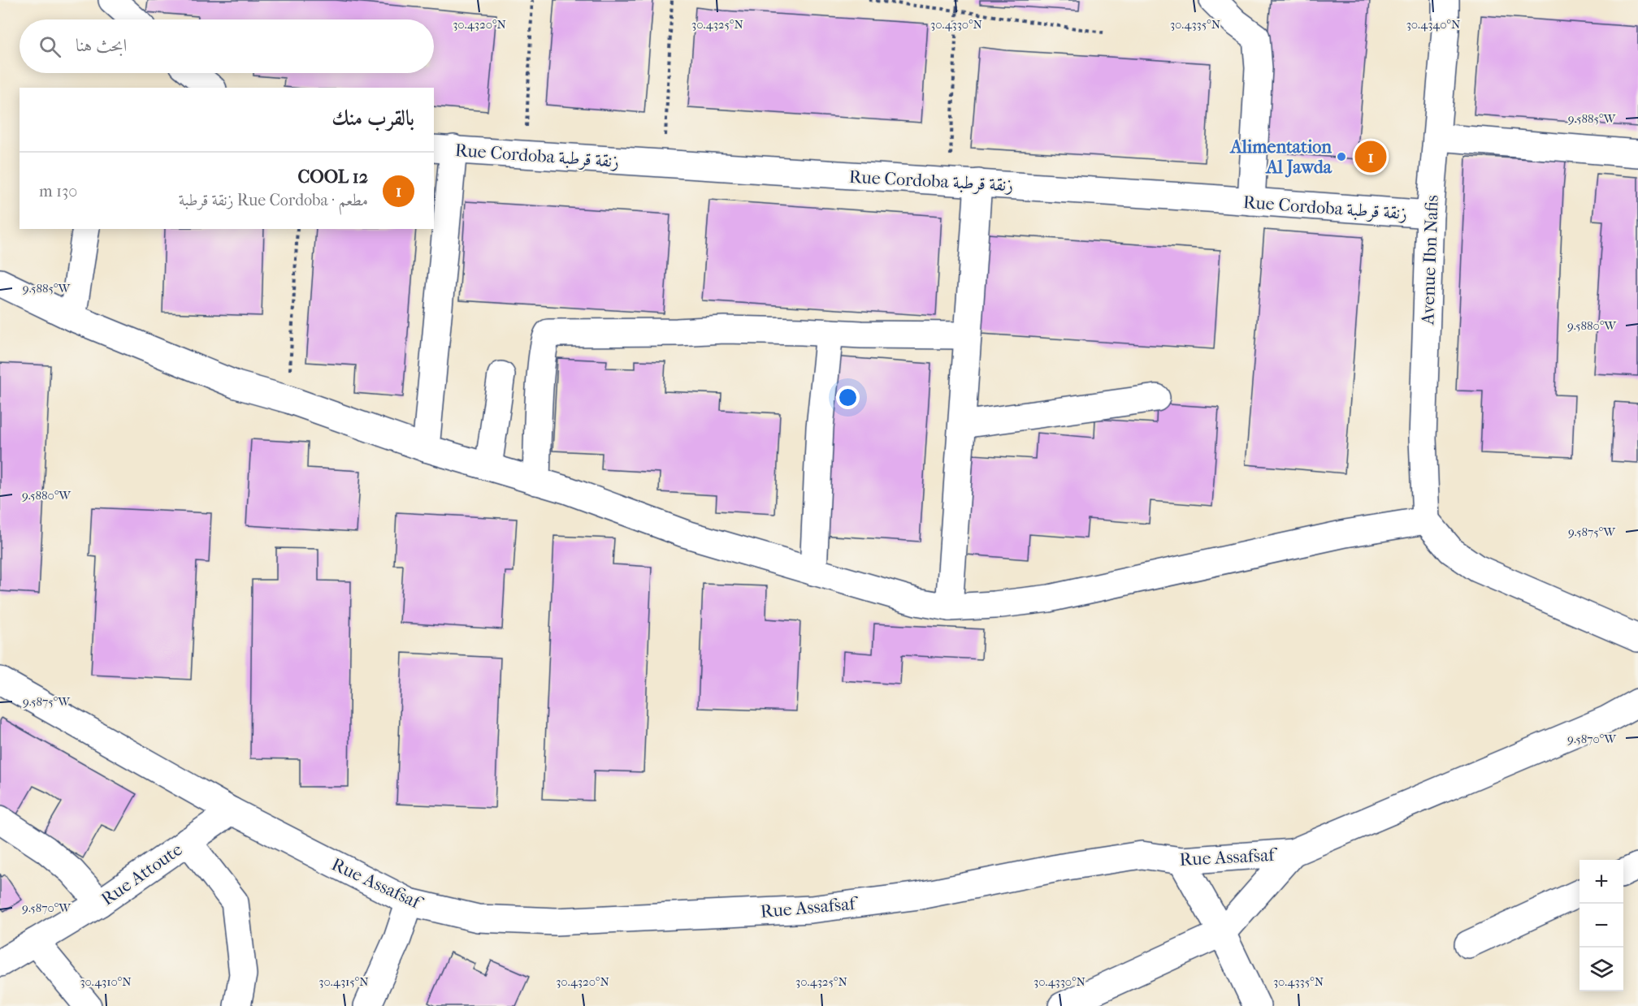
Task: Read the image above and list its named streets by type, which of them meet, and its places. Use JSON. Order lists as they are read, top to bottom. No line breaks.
{"streets":{"street":["Rue Cordoba زنقة قرطبة","Avenue Ibn Nafis","Rue Assafsaf","Rue Attoute"]},"crossings":[["Rue Cordoba زنقة قرطبة","Avenue Ibn Nafis"],["Rue Assafsaf","Rue Attoute"]],"places":["Alimentation Al Jawda"],"page":{"search":"ابحث هنا","heading":"بالقرب منك","pins":"1","list":[{"mark":"1","name":"12 COOL","note":"مطعم · Rue Cordoba زنقة قرطبة","value":"130 m"}],"map_buttons":["+","−"]},"coordinates":["30.4320°N","30.4325°N","30.4330°N","30.4335°N","30.4340°N","9.5885°W","9.5880°W","9.5875°W","9.5870°W","30.4310°N","30.4315°N"]}
